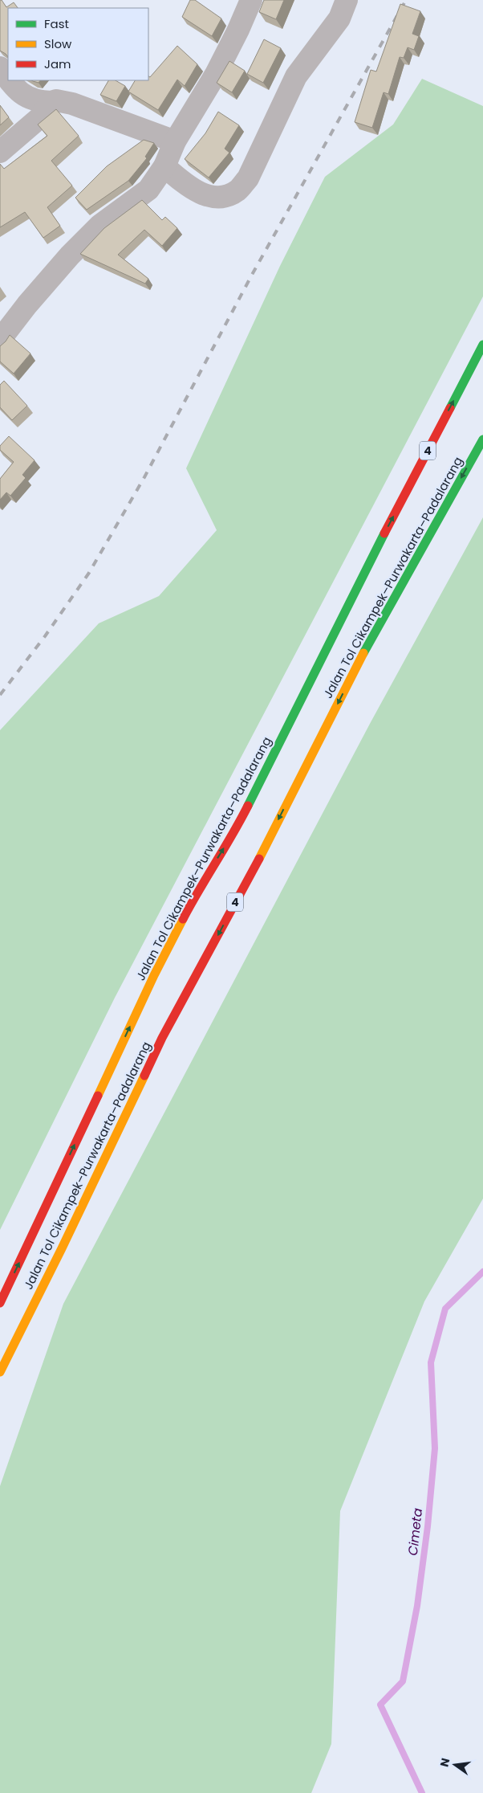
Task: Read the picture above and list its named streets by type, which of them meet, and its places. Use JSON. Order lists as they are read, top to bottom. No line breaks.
{"streets":{"highway":["4","Jalan Tol Cikampek–Purwakarta–Padalarang"]},"water":["Cimeta"],"legend":["Fast","Slow","Jam"],"north":"left"}
